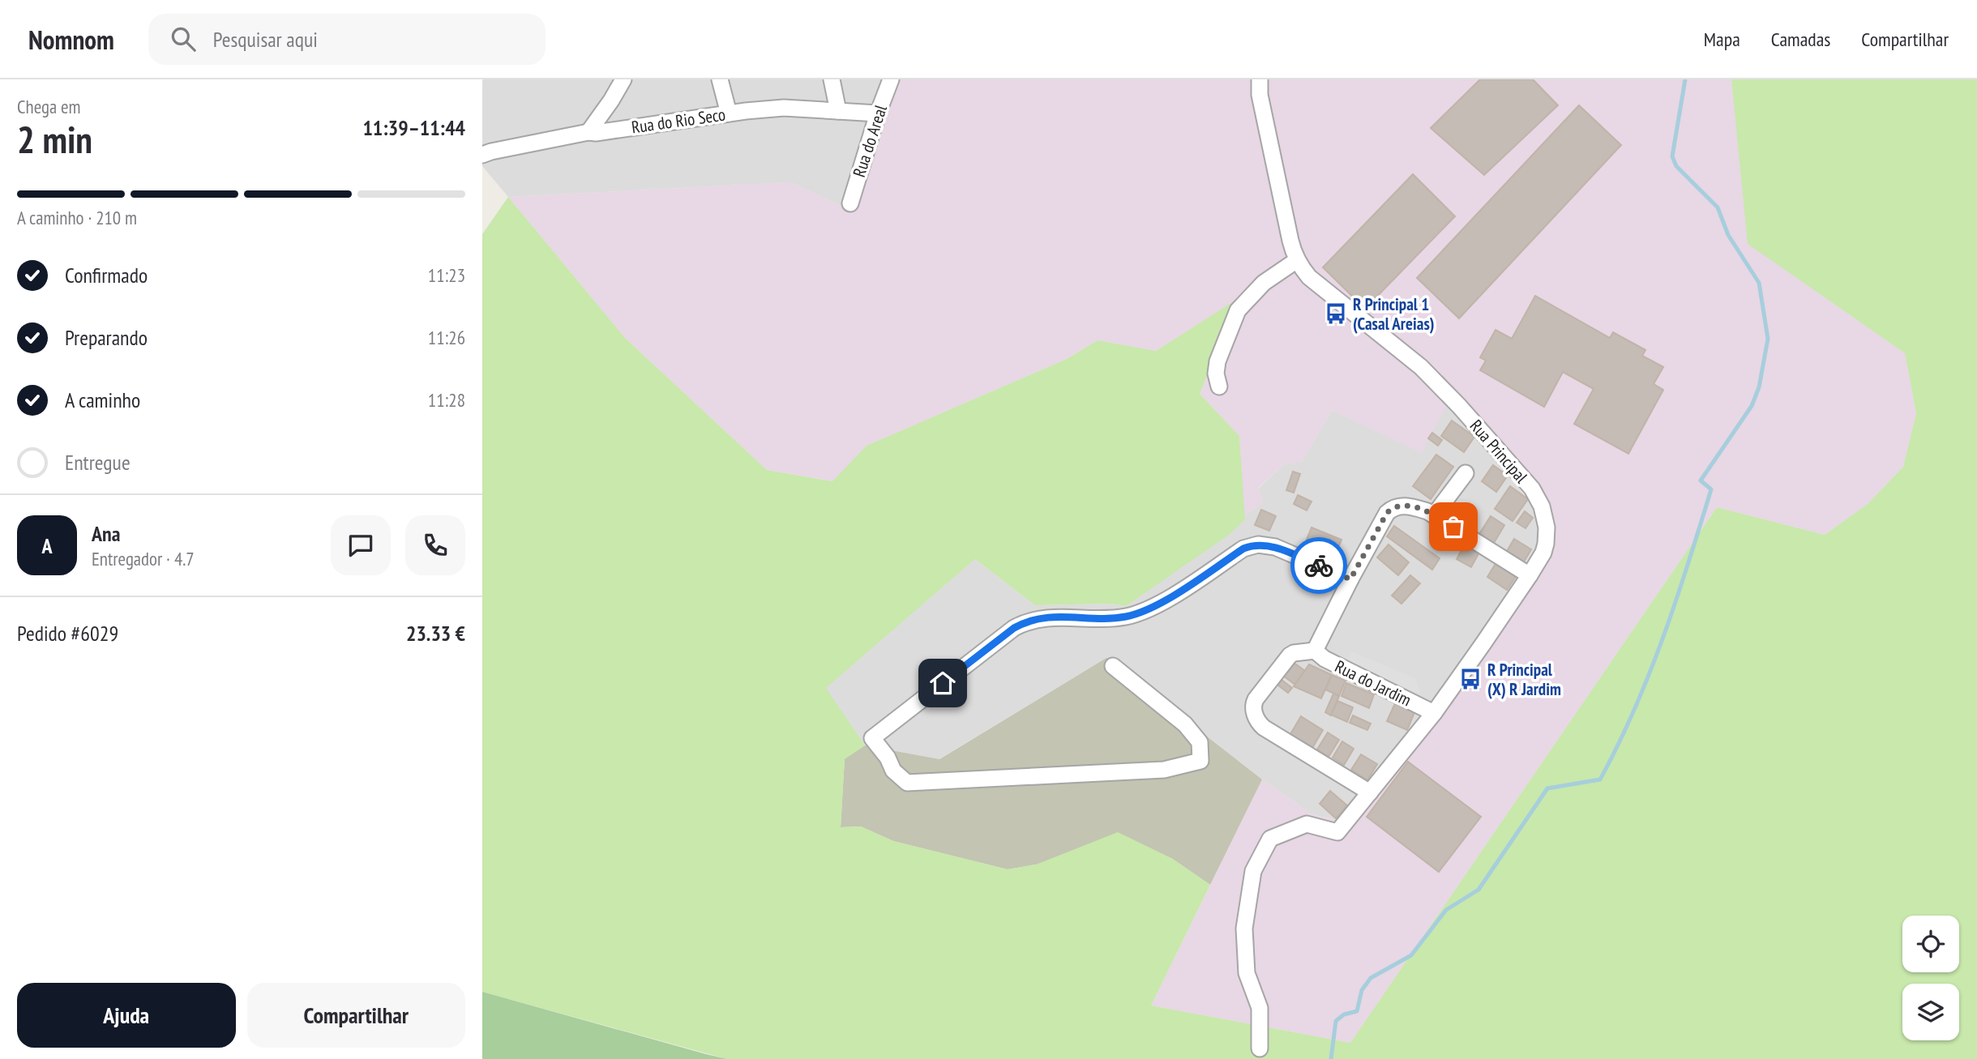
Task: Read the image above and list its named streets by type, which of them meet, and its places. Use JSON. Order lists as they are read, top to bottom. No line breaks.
{"streets":{"street":["Rua do Rio Seco","Rua do Areal","Rua Principal","Rua do Jardim"]},"crossings":[["Rua do Rio Seco","Rua do Areal"],["Rua Principal","Rua do Jardim"]],"places":{"bus stop":["R Principal 1 (Casal Areias)","R Principal (X) R Jardim"]},"page":{"header":"Nomnom","search":"Pesquisar aqui","nav":["Mapa","Camadas","Compartilhar"],"heading":["2 min","Chega em","11:39–11:44"],"panel":["Ana","Entregador · 4.7","Pedido #6029","23.33 €"],"bar":"A caminho · 210 m","list":[["Confirmado","11:23"],["Preparando","11:26"],["A caminho","11:28"],"Entregue"],"round":"A","buttons":["Ajuda","Compartilhar"]}}
